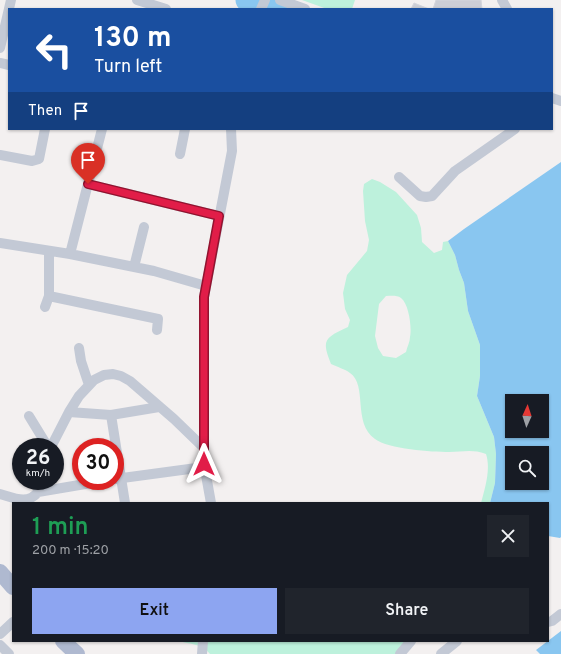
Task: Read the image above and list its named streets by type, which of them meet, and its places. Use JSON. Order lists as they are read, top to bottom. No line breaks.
{"north":"top","page":{"turn":["130 m","Turn left"],"then":"Then","speed":"26 km/h","limit":"30","heading":["1 min","200 m · 15:20"],"buttons":["Exit","Share"]}}
